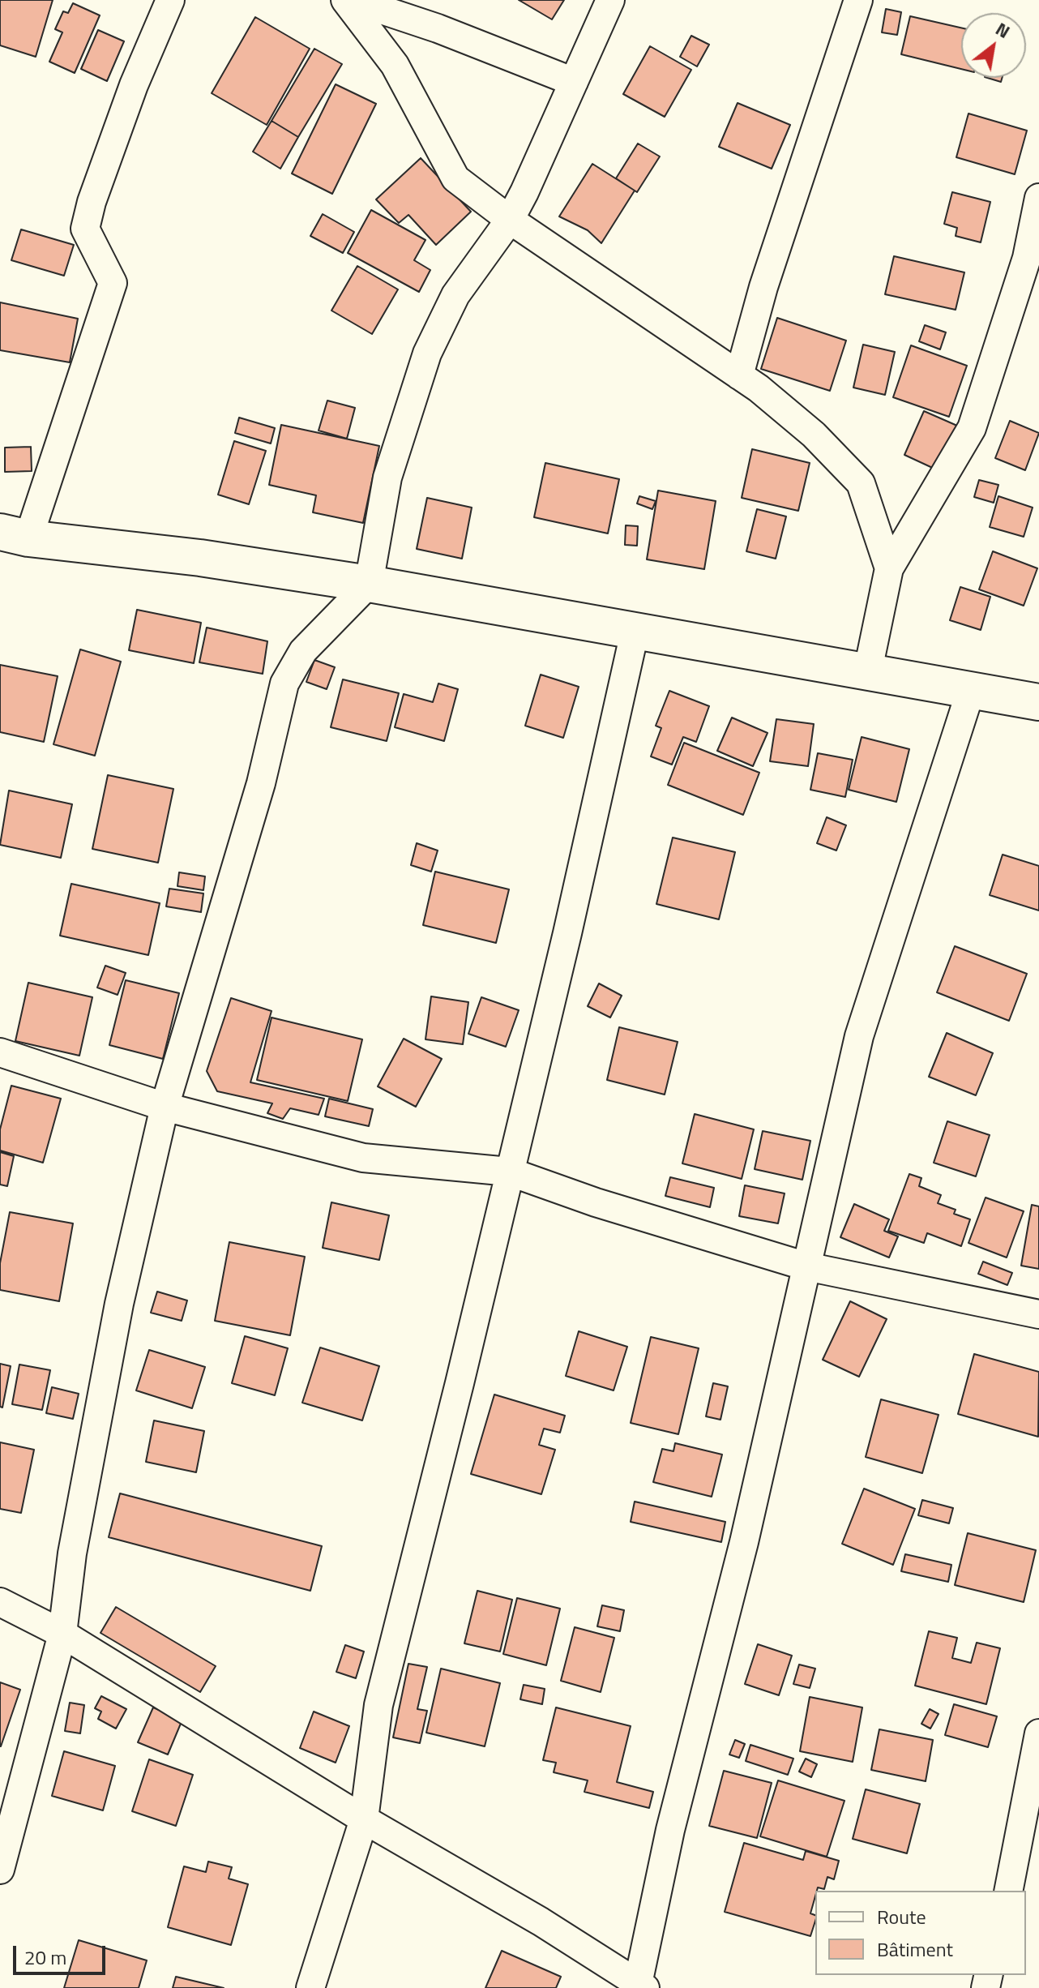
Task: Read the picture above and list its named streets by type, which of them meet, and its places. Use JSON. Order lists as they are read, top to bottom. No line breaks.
{"legend":["Route","Bâtiment"],"scale_bar":"20 m","north":"top right"}
